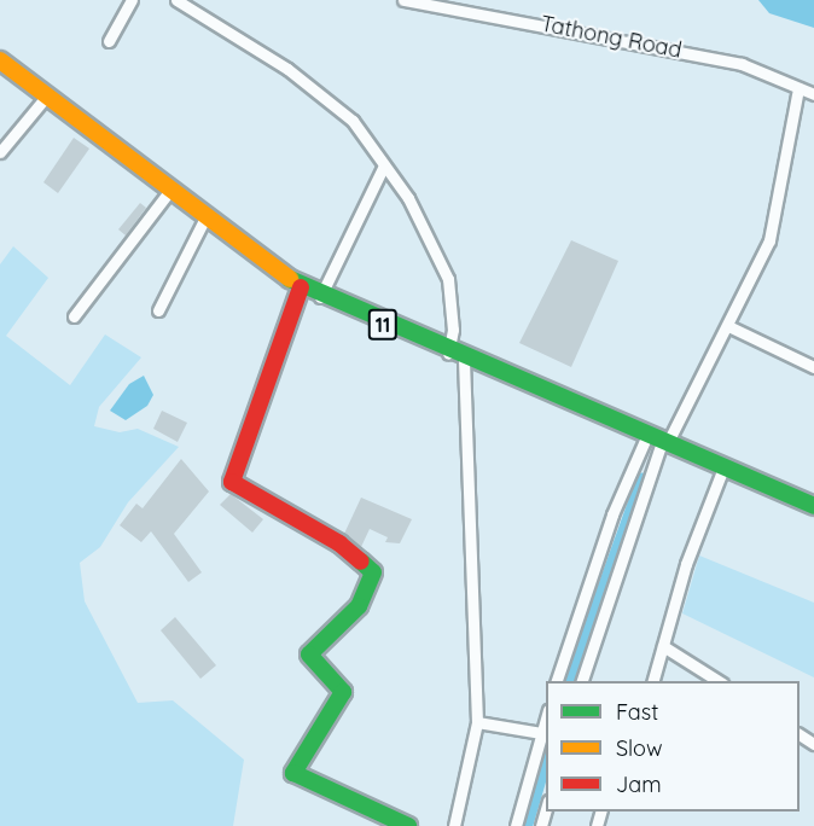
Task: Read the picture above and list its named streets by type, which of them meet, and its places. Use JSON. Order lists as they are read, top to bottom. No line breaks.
{"streets":{"main road":["11"],"street":["Tathong Road"]},"legend":["Fast","Slow","Jam"]}
